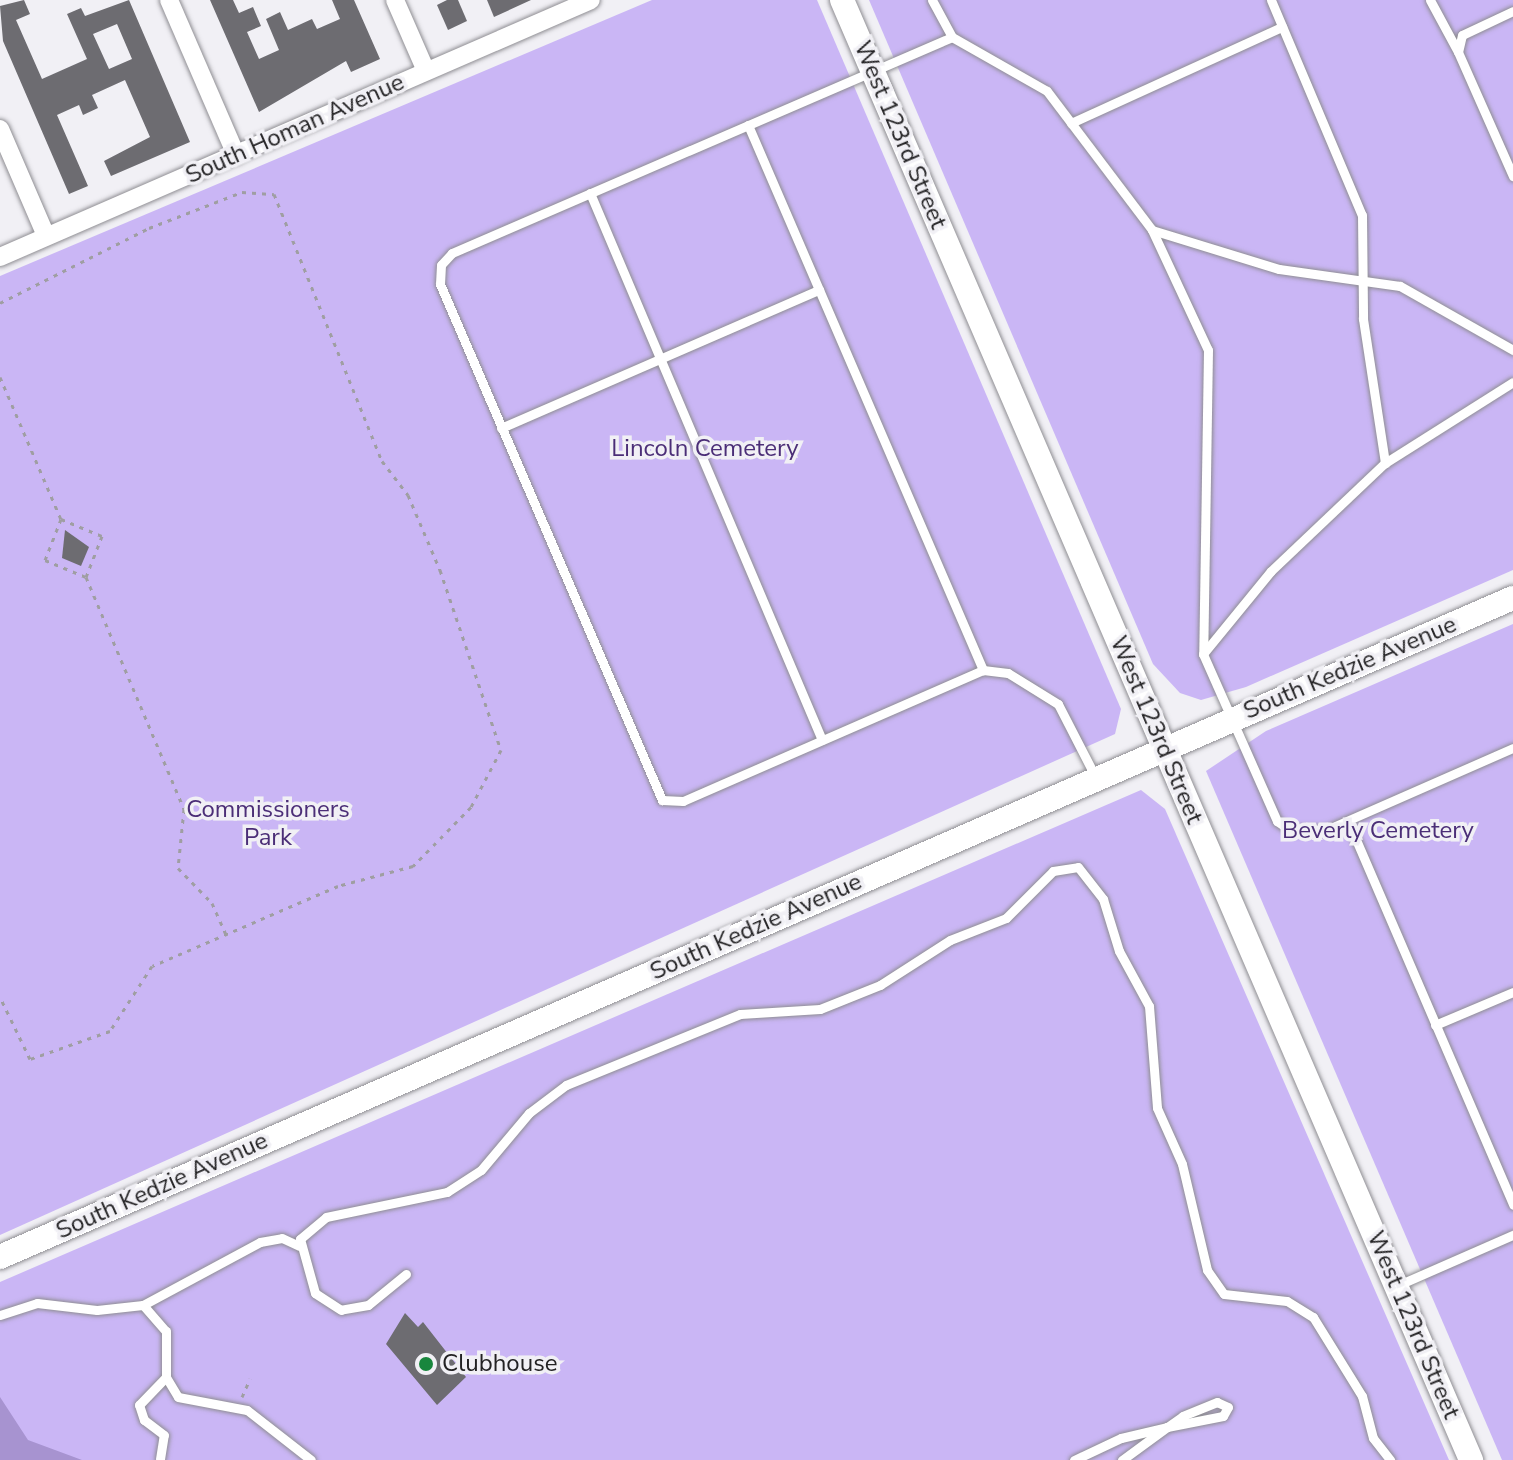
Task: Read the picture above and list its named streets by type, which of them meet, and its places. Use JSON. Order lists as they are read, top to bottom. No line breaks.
{"streets":{"main road":["West 123rd Street","South Kedzie Avenue"],"street":["South Homan Avenue"]},"crossings":[["West 123rd Street","South Kedzie Avenue"]],"parks":["Lincoln Cemetery","Commissioners Park","Beverly Cemetery"],"places":["Clubhouse"]}
